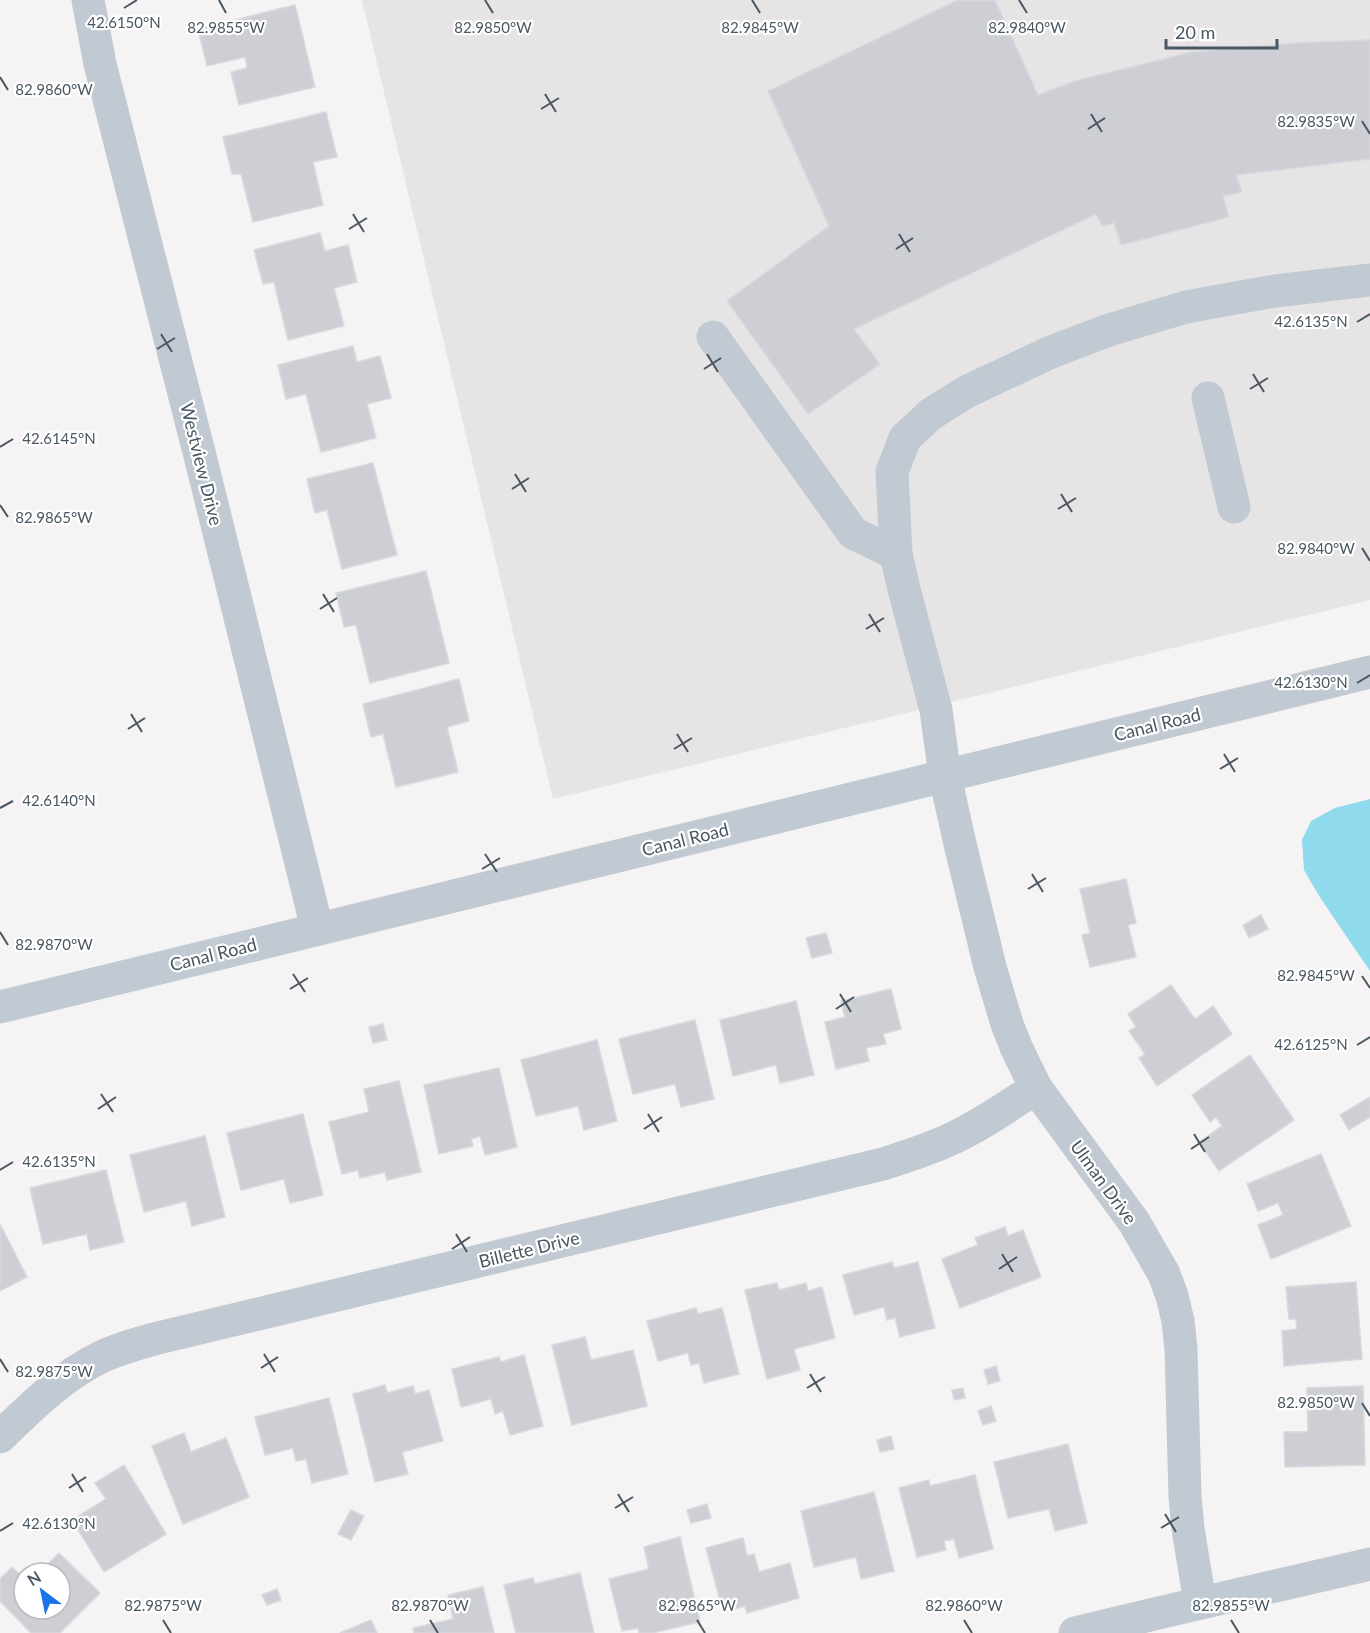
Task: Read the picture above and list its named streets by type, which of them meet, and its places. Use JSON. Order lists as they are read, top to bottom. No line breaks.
{"streets":{"street":["Westview Drive","Canal Road","Ulman Drive","Billette Drive"]},"crossings":[["Westview Drive","Canal Road"],["Canal Road","Ulman Drive"],["Ulman Drive","Billette Drive"]],"scale_bar":"20 m","north":"top left","coordinates":["42.6150°N","82.9855°W","82.9850°W","82.9845°W","82.9840°W","82.9860°W","82.9835°W","42.6135°N","42.6145°N","82.9865°W","42.6130°N","42.6140°N","82.9870°W","42.6125°N","82.9875°W"]}
